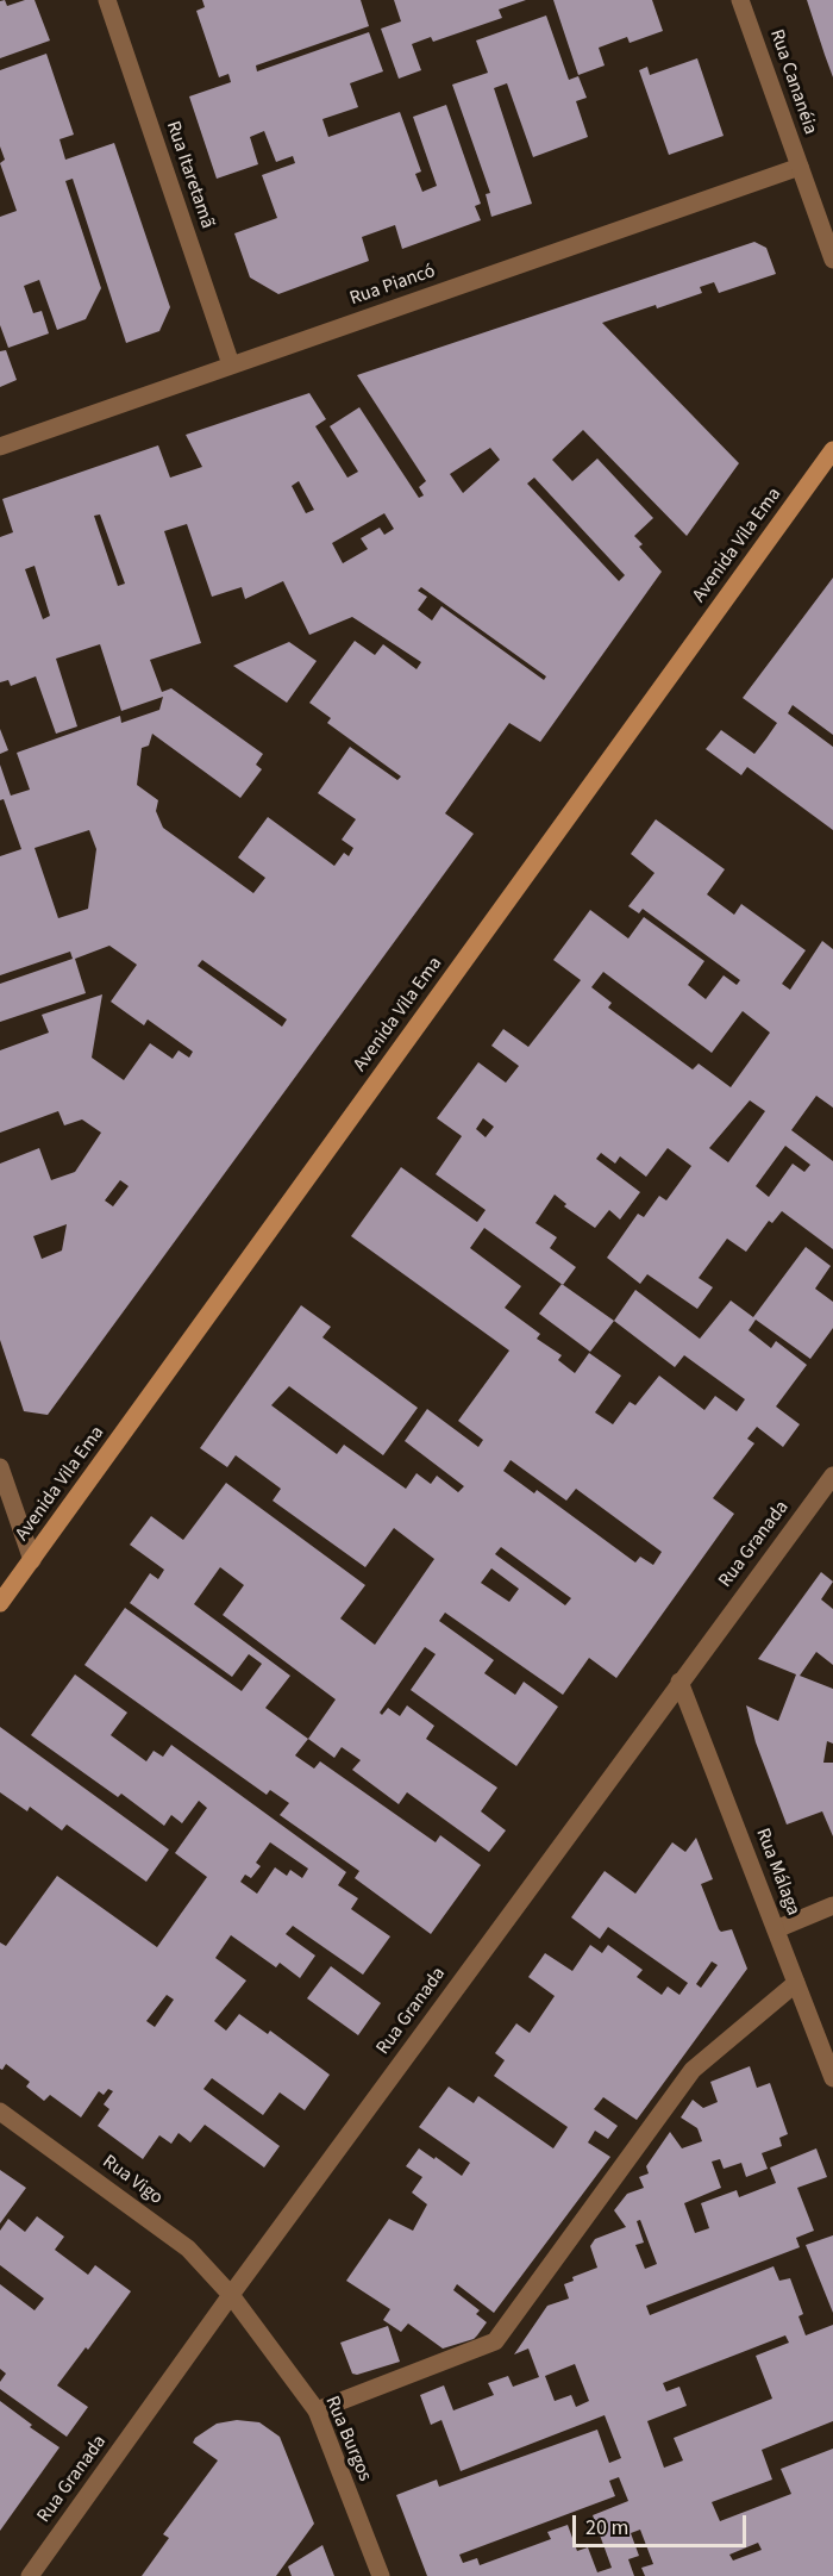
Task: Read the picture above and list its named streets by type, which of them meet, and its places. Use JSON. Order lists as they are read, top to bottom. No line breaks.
{"streets":{"main road":["Avenida Vila Ema"],"street":["Rua Cananéia","Rua Itaretamã","Rua Piancó","Rua Granada","Rua Málaga","Rua Vigo","Rua Burgos"]},"crossings":[["Rua Cananéia","Rua Piancó"],["Rua Itaretamã","Rua Piancó"],["Rua Granada","Rua Málaga"],["Rua Granada","Rua Vigo"],["Rua Granada","Rua Burgos"],["Rua Vigo","Rua Burgos"]],"scale_bar":"20 m"}
